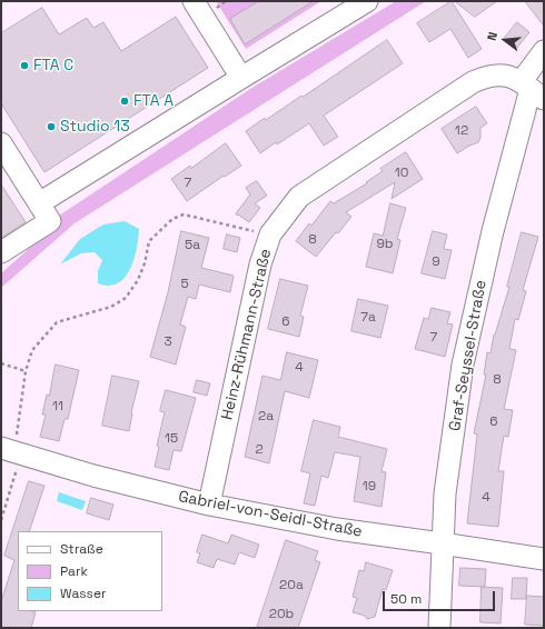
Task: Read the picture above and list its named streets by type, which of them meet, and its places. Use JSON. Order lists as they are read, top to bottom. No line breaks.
{"streets":{"street":["Heinz-Rühmann-Straße","Graf-Seyssel-Straße","Gabriel-von-Seidl-Straße"]},"crossings":[["Heinz-Rühmann-Straße","Graf-Seyssel-Straße"],["Heinz-Rühmann-Straße","Gabriel-von-Seidl-Straße"],["Graf-Seyssel-Straße","Gabriel-von-Seidl-Straße"]],"places":["FTA C","FTA A","Studio 13"],"house_numbers":["12","10","7","8","9b","5a","9","5","7a","6","7","3","4","8","11","2a","6","15","2","19","4","20a","20b"],"legend":["Straße","Park","Wasser"],"scale_bar":"50 m","north":"left"}
